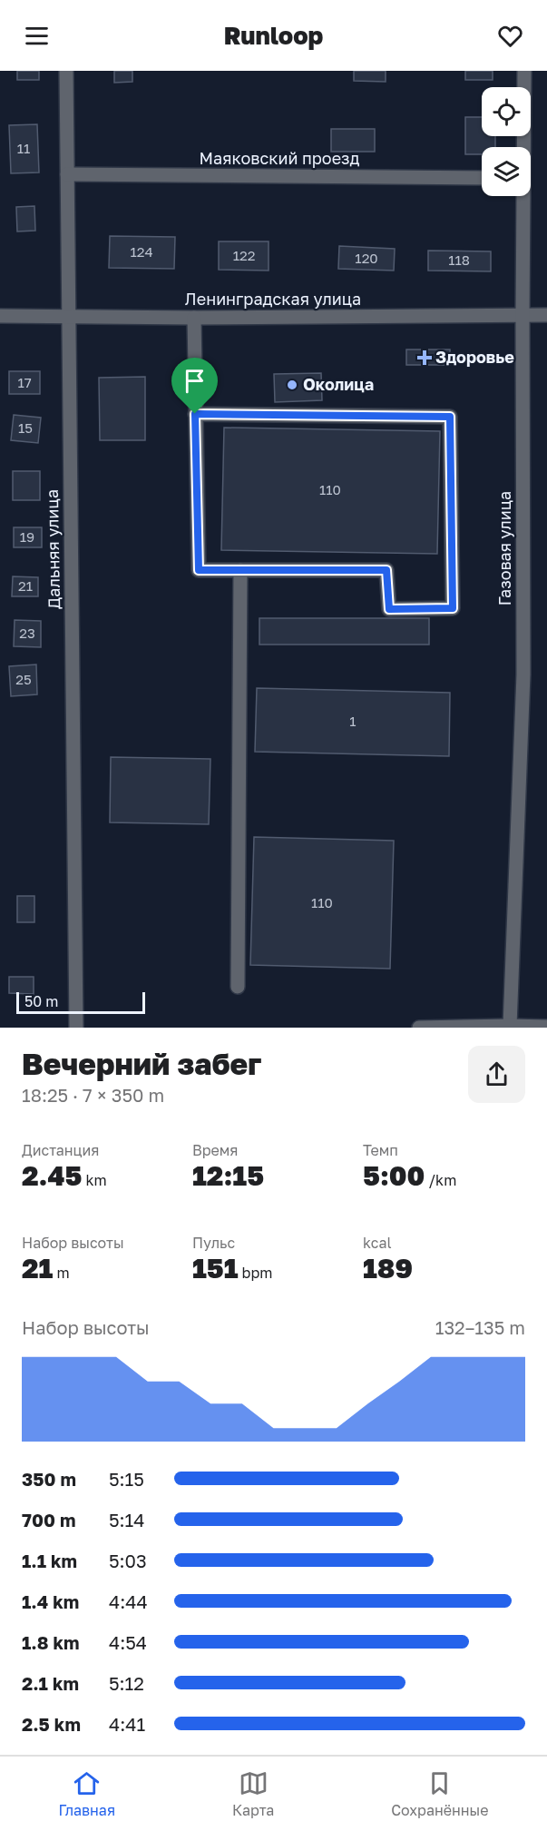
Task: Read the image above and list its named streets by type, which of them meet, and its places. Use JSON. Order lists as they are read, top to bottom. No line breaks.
{"streets":{"street":["Маяковский проезд","Ленинградская улица","Газовая улица","Дальняя улица"]},"crossings":[["Маяковский проезд","Дальняя улица"],["Ленинградская улица","Газовая улица"],["Ленинградская улица","Дальняя улица"]],"places":{"health":["Здоровье"],"other":["Околица"]},"house_numbers":["11","124","122","120","118","17","15","110","19","21","23","25","1","110"],"scale_bar":"50 m","page":{"header":"Runloop","scale":"50 m","heading":["Вечерний забег","18:25 · 7 × 350 m"],"stats":[["Дистанция","2.45 km"],["Время","12:15"],["Темп","5:00 /km"],["Набор высоты","21 m"],["Пульс","151 bpm"],["kcal","189"]],"chart":["Набор высоты","132–135 m"],"list":[{"name":"350 m","note":"5:15"},{"name":"700 m","note":"5:14"},{"name":"1.1 km","note":"5:03"},{"name":"1.4 km","note":"4:44"},{"name":"1.8 km","note":"4:54"},{"name":"2.1 km","note":"5:12"},{"name":"2.5 km","note":"4:41"}],"tabs":["Главная","Карта","Сохранённые"]}}
